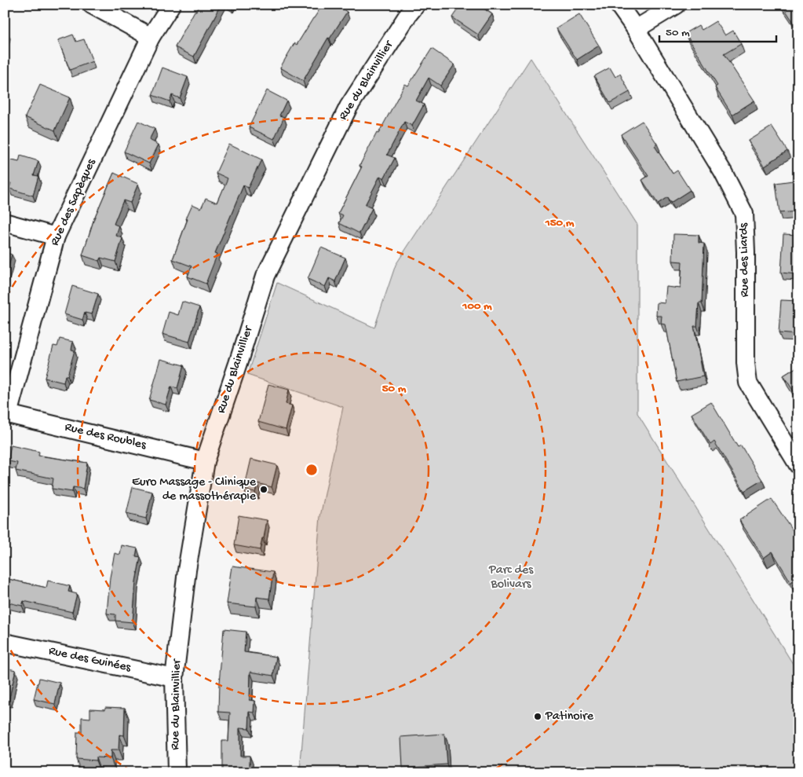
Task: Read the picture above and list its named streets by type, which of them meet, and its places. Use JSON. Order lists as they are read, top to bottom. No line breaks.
{"streets":{"street":["Rue du Blainvillier","Rue des Sapèques","Rue des Liards","Rue des Roubles","Rue des Guinées"]},"crossings":[["Rue du Blainvillier","Rue des Roubles"],["Rue du Blainvillier","Rue des Guinées"],["Rue des Sapèques","Rue des Roubles"]],"parks":["Parc des Bolivars"],"places":["Euro Massage - Clinique de massothérapie","Patinoire"],"scale_bar":"50 m","rings":["150 m","100 m","50 m"]}
